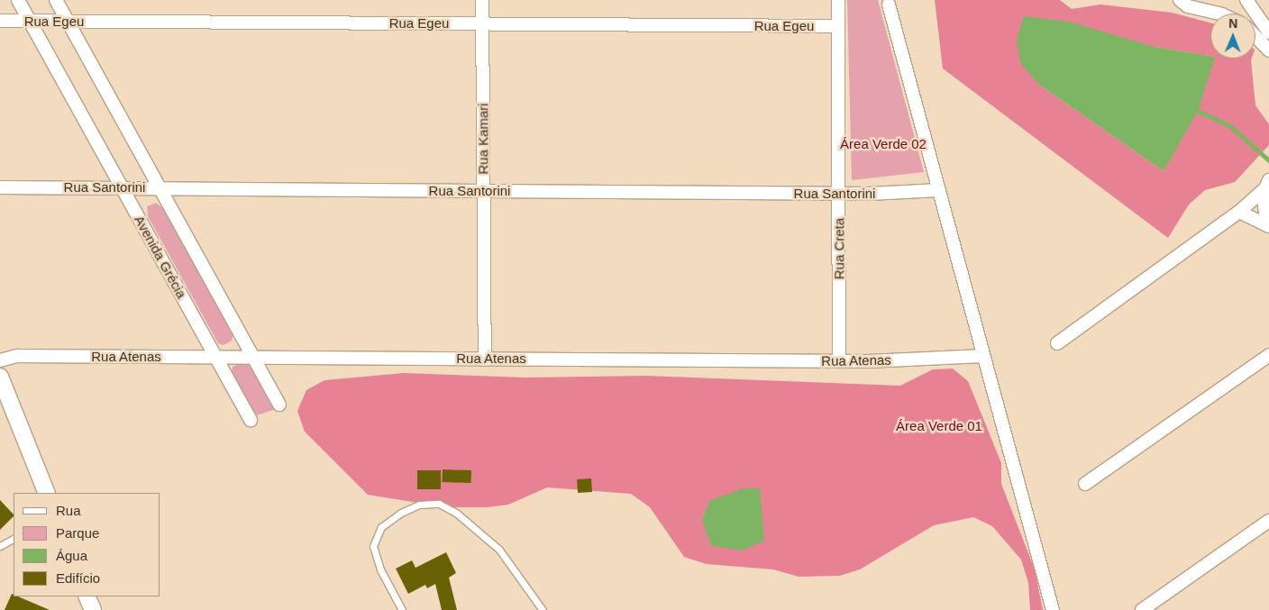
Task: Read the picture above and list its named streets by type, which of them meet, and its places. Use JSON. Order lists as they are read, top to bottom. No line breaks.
{"streets":{"street":["Rua Egeu","Rua Kamari","Rua Santorini","Rua Creta","Avenida Grécia","Rua Atenas"]},"crossings":[["Rua Egeu","Rua Kamari"],["Rua Egeu","Rua Creta"],["Rua Egeu","Avenida Grécia"],["Rua Kamari","Rua Santorini"],["Rua Kamari","Rua Atenas"],["Rua Santorini","Rua Creta"],["Rua Santorini","Avenida Grécia"],["Rua Creta","Rua Atenas"],["Avenida Grécia","Rua Atenas"]],"parks":["Área Verde 02","Área Verde 01"],"legend":["Rua","Parque","Água","Edifício"],"north":"top"}
